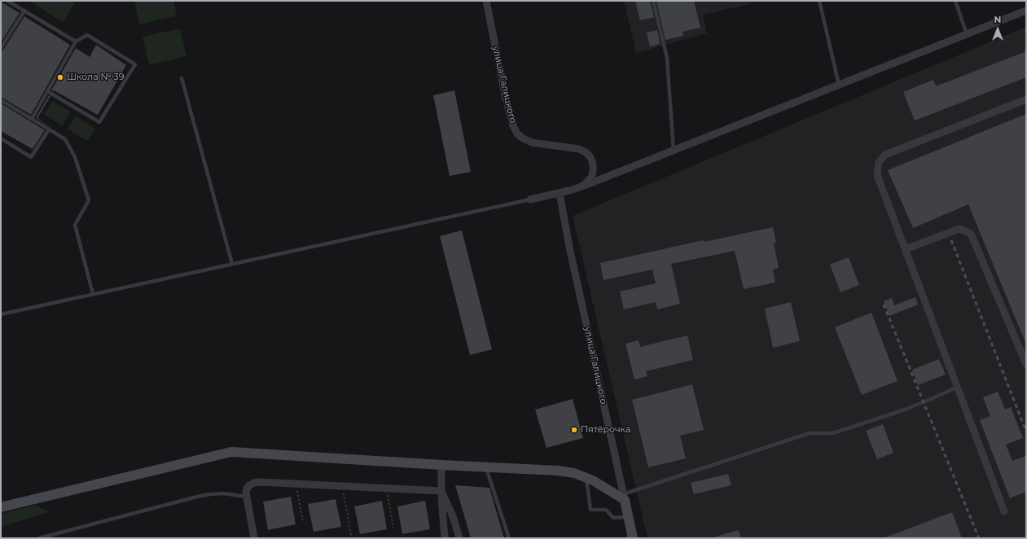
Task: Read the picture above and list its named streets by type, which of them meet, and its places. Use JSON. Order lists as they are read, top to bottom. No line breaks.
{"streets":{"street":["улица Галицкого"]},"places":["Школа № 39","Пятёрочка"],"north":"top"}
